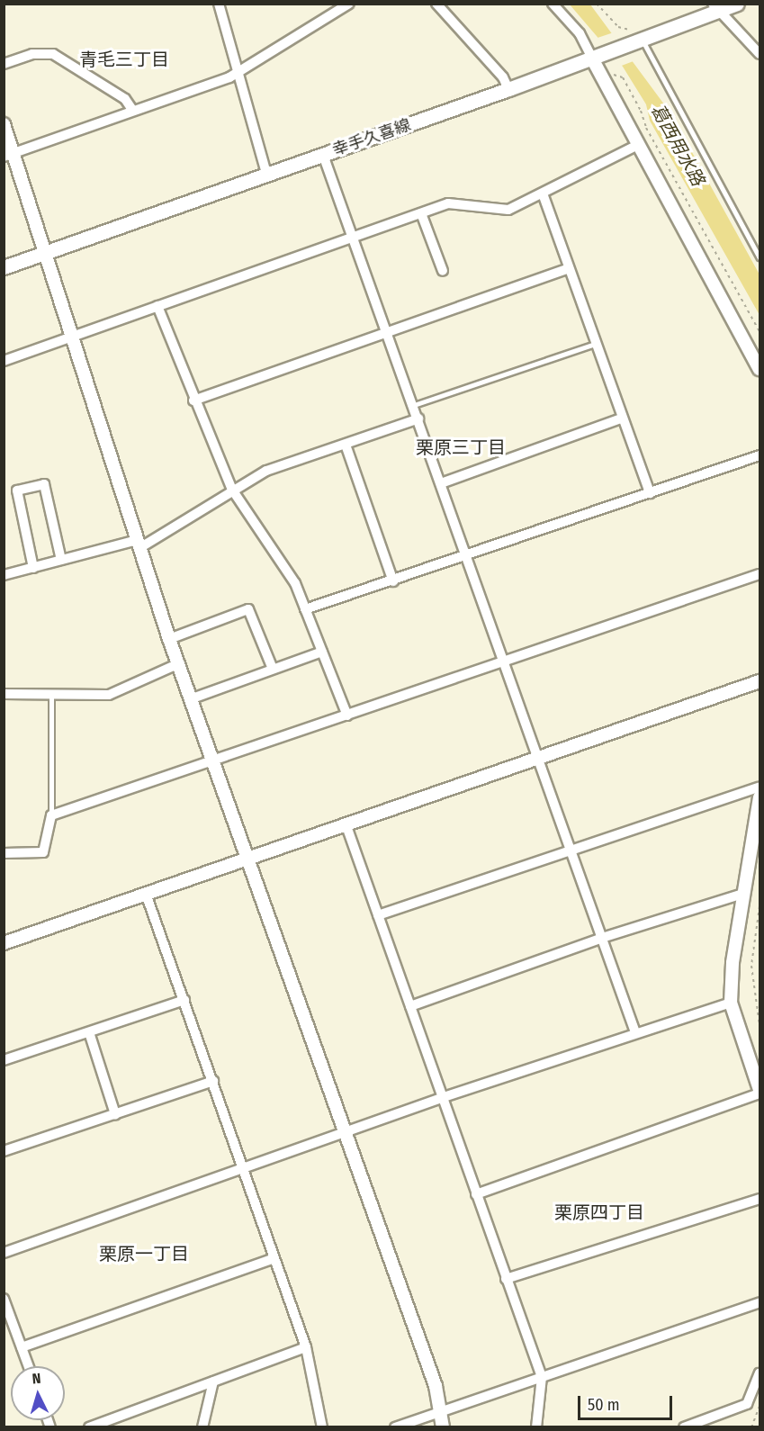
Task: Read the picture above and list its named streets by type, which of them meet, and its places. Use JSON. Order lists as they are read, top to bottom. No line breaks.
{"streets":{"main road":["幸手久喜線"]},"districts":["青毛三丁目","栗原三丁目","栗原四丁目","栗原一丁目"],"water":["葛西用水路"],"scale_bar":"50 m","north":"top"}
